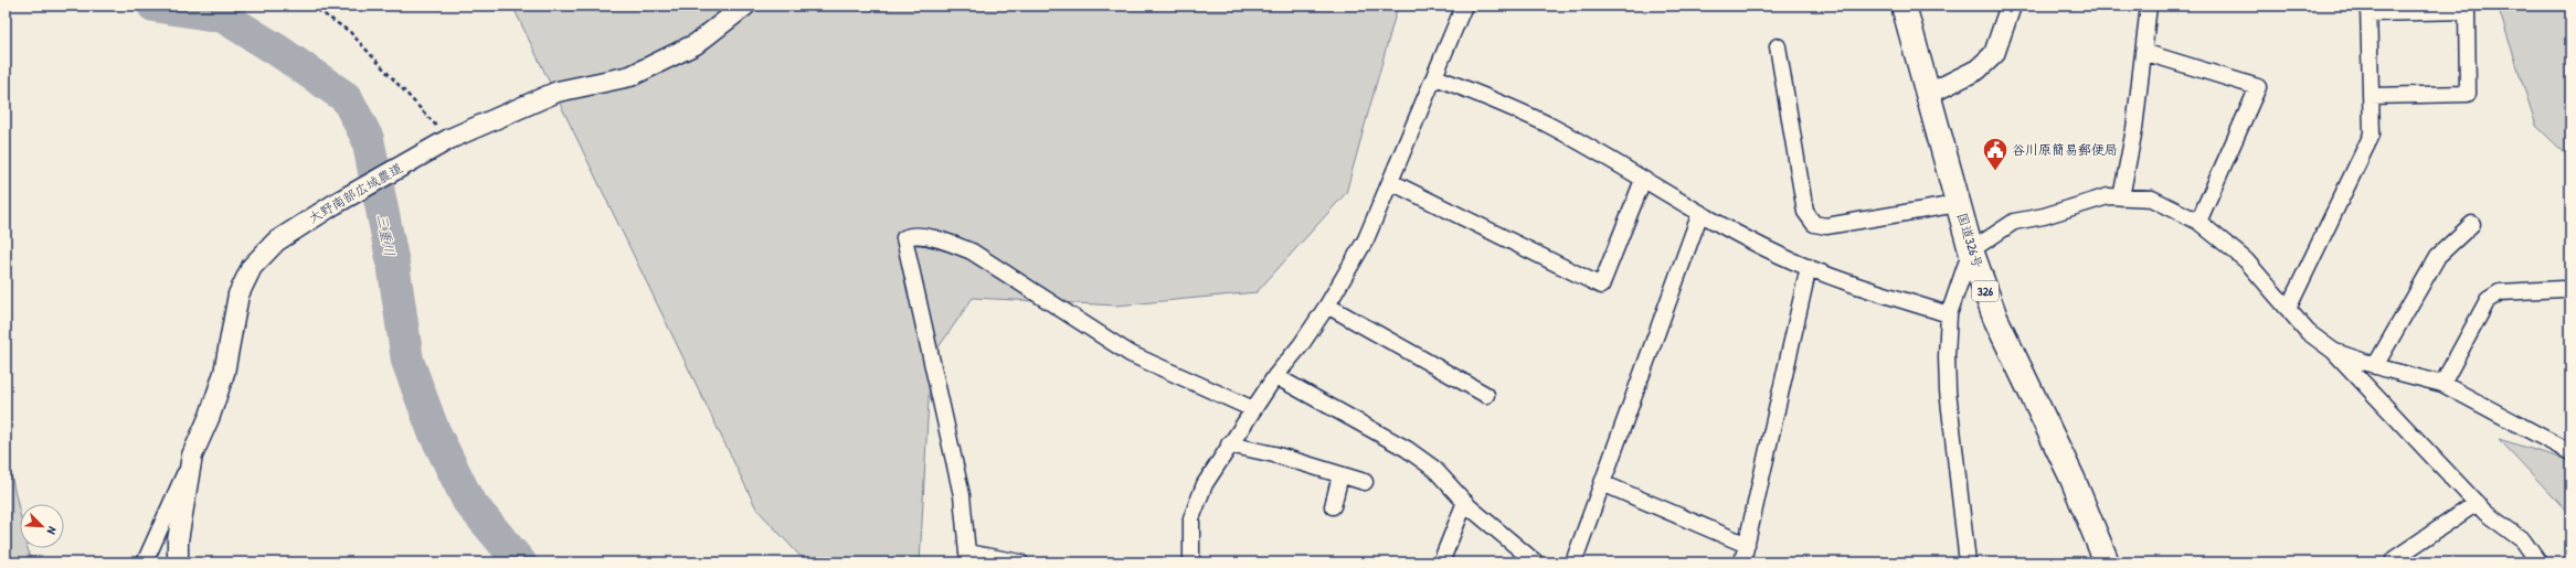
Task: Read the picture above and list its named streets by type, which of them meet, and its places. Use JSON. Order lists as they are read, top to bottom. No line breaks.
{"streets":{"highway":["国道326号","326"],"street":["大野南部広域農道"]},"water":["三重川"],"places":{"public building":["谷川原簡易郵便局"]},"north":"bottom right"}
